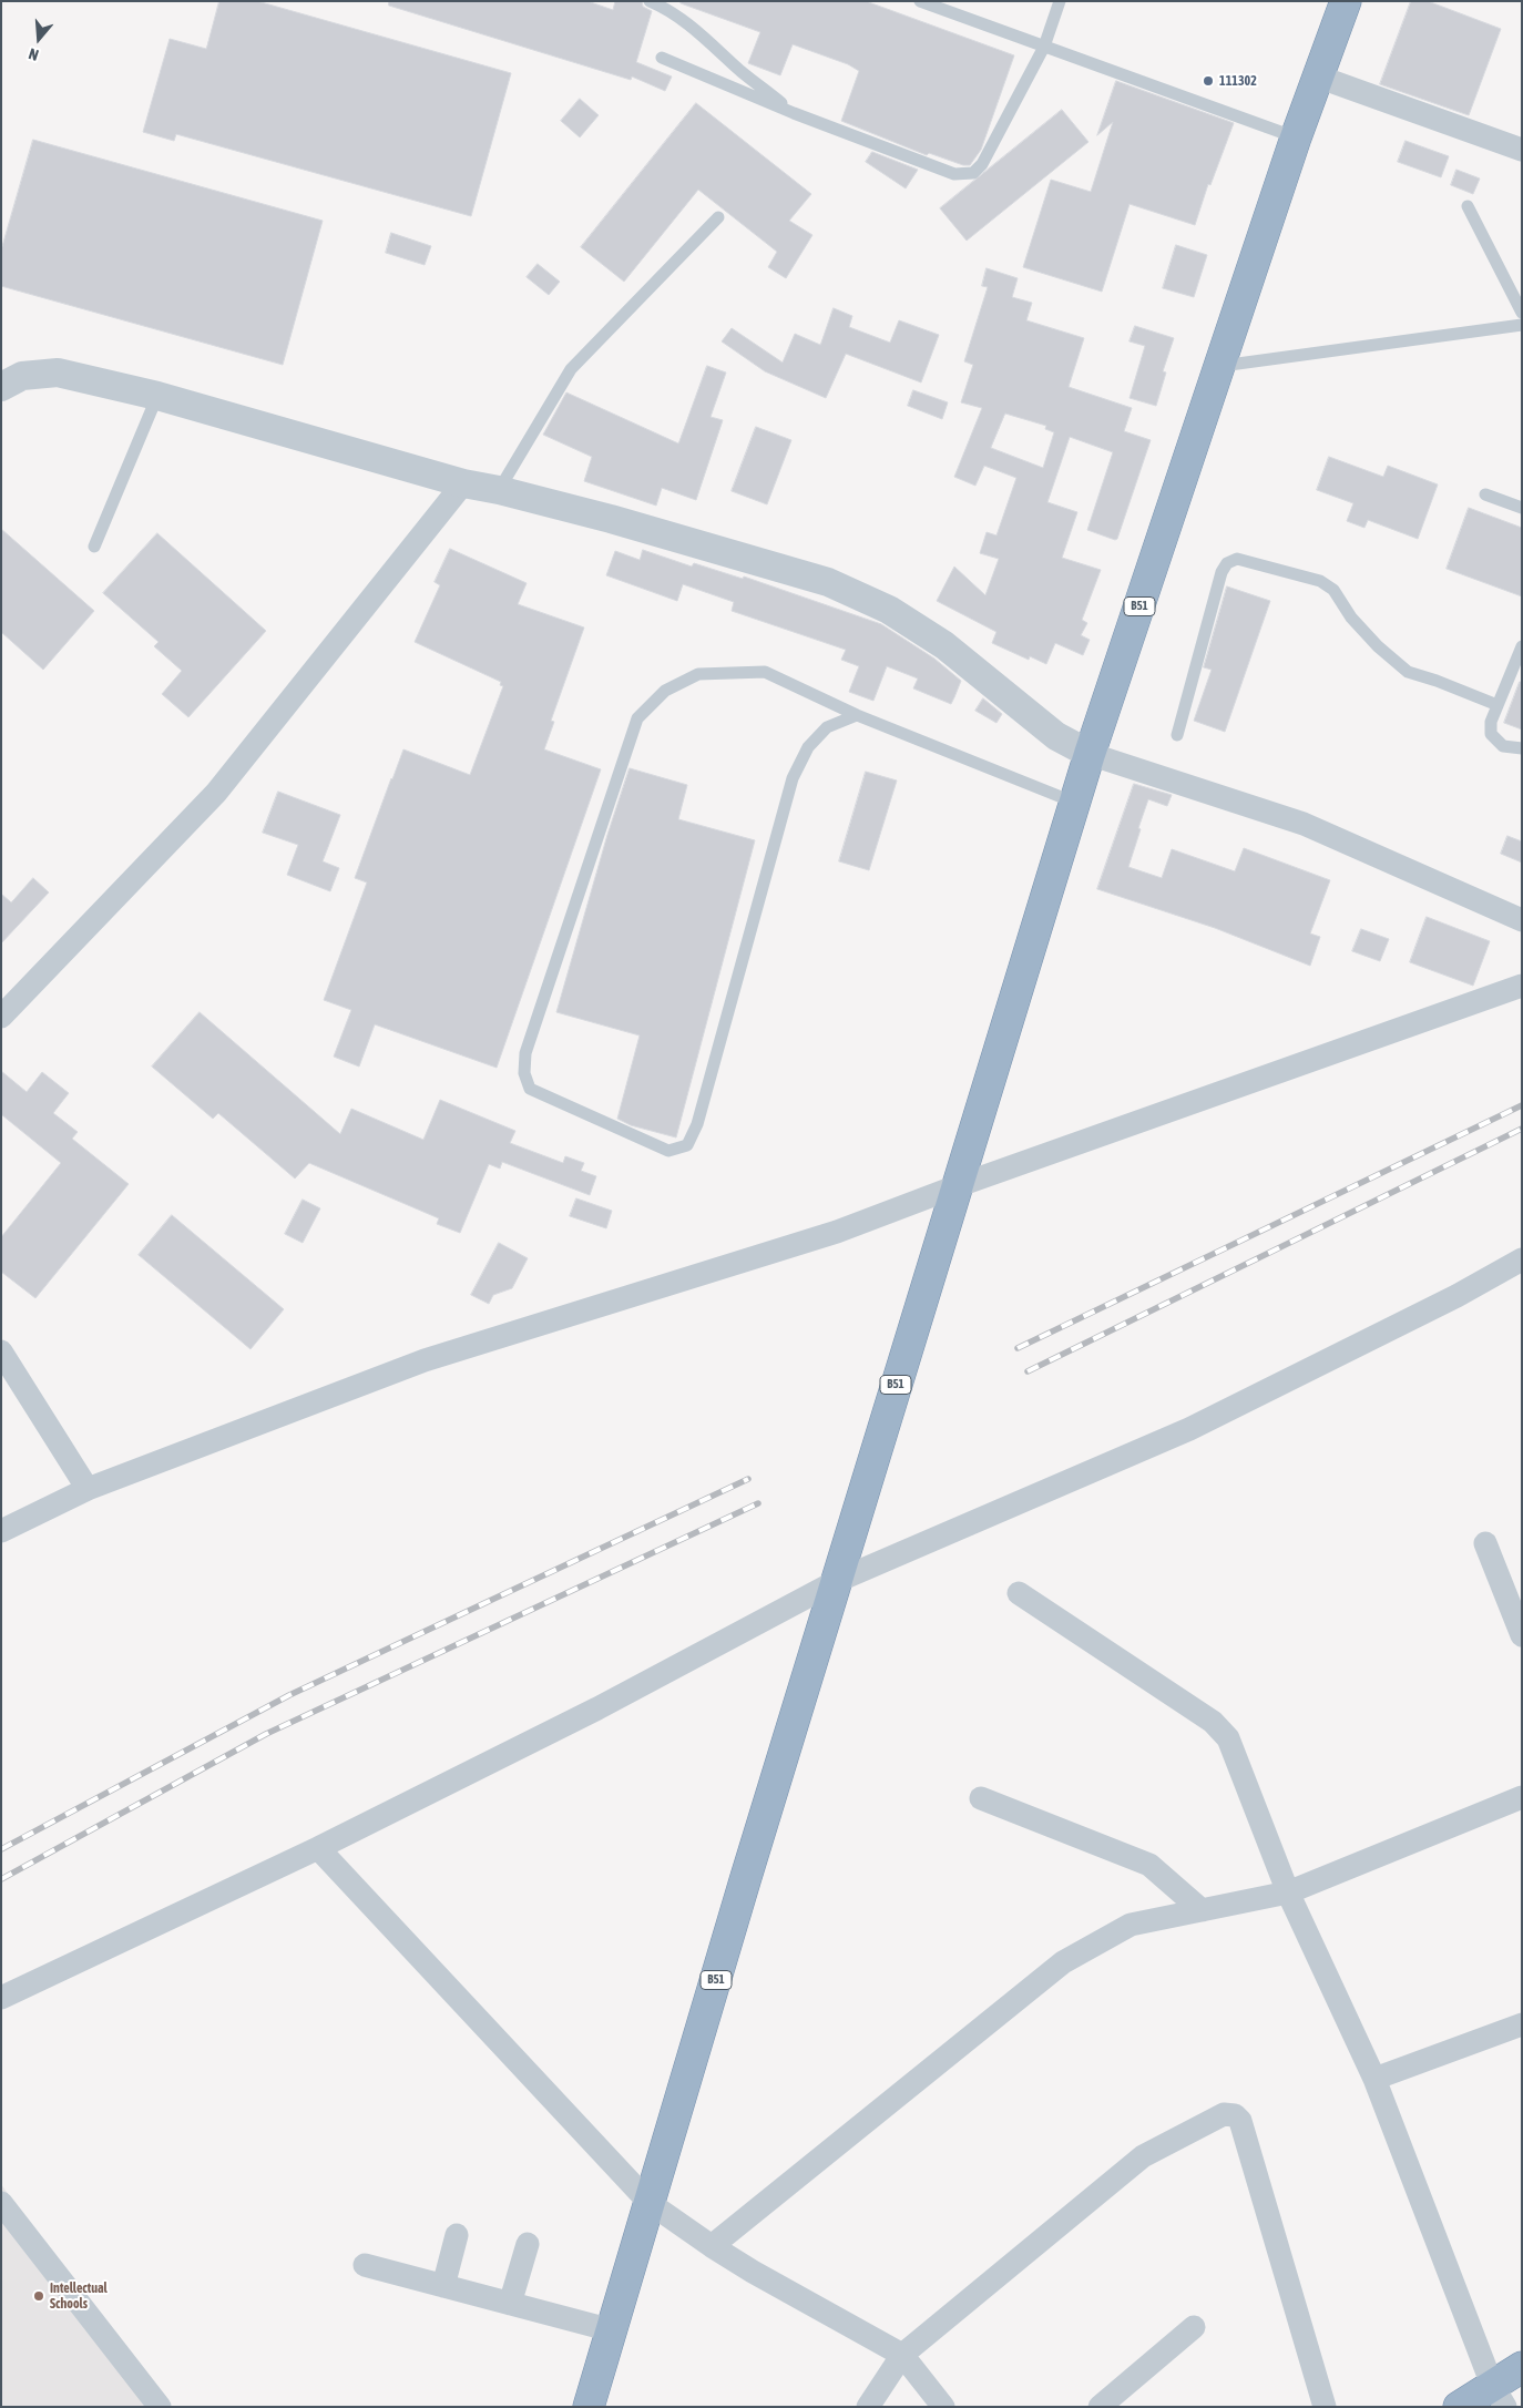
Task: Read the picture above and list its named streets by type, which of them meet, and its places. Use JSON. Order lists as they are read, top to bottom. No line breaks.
{"streets":{"highway":["B51"]},"places":["111302","Intellectual Schools"],"north":"bottom"}
